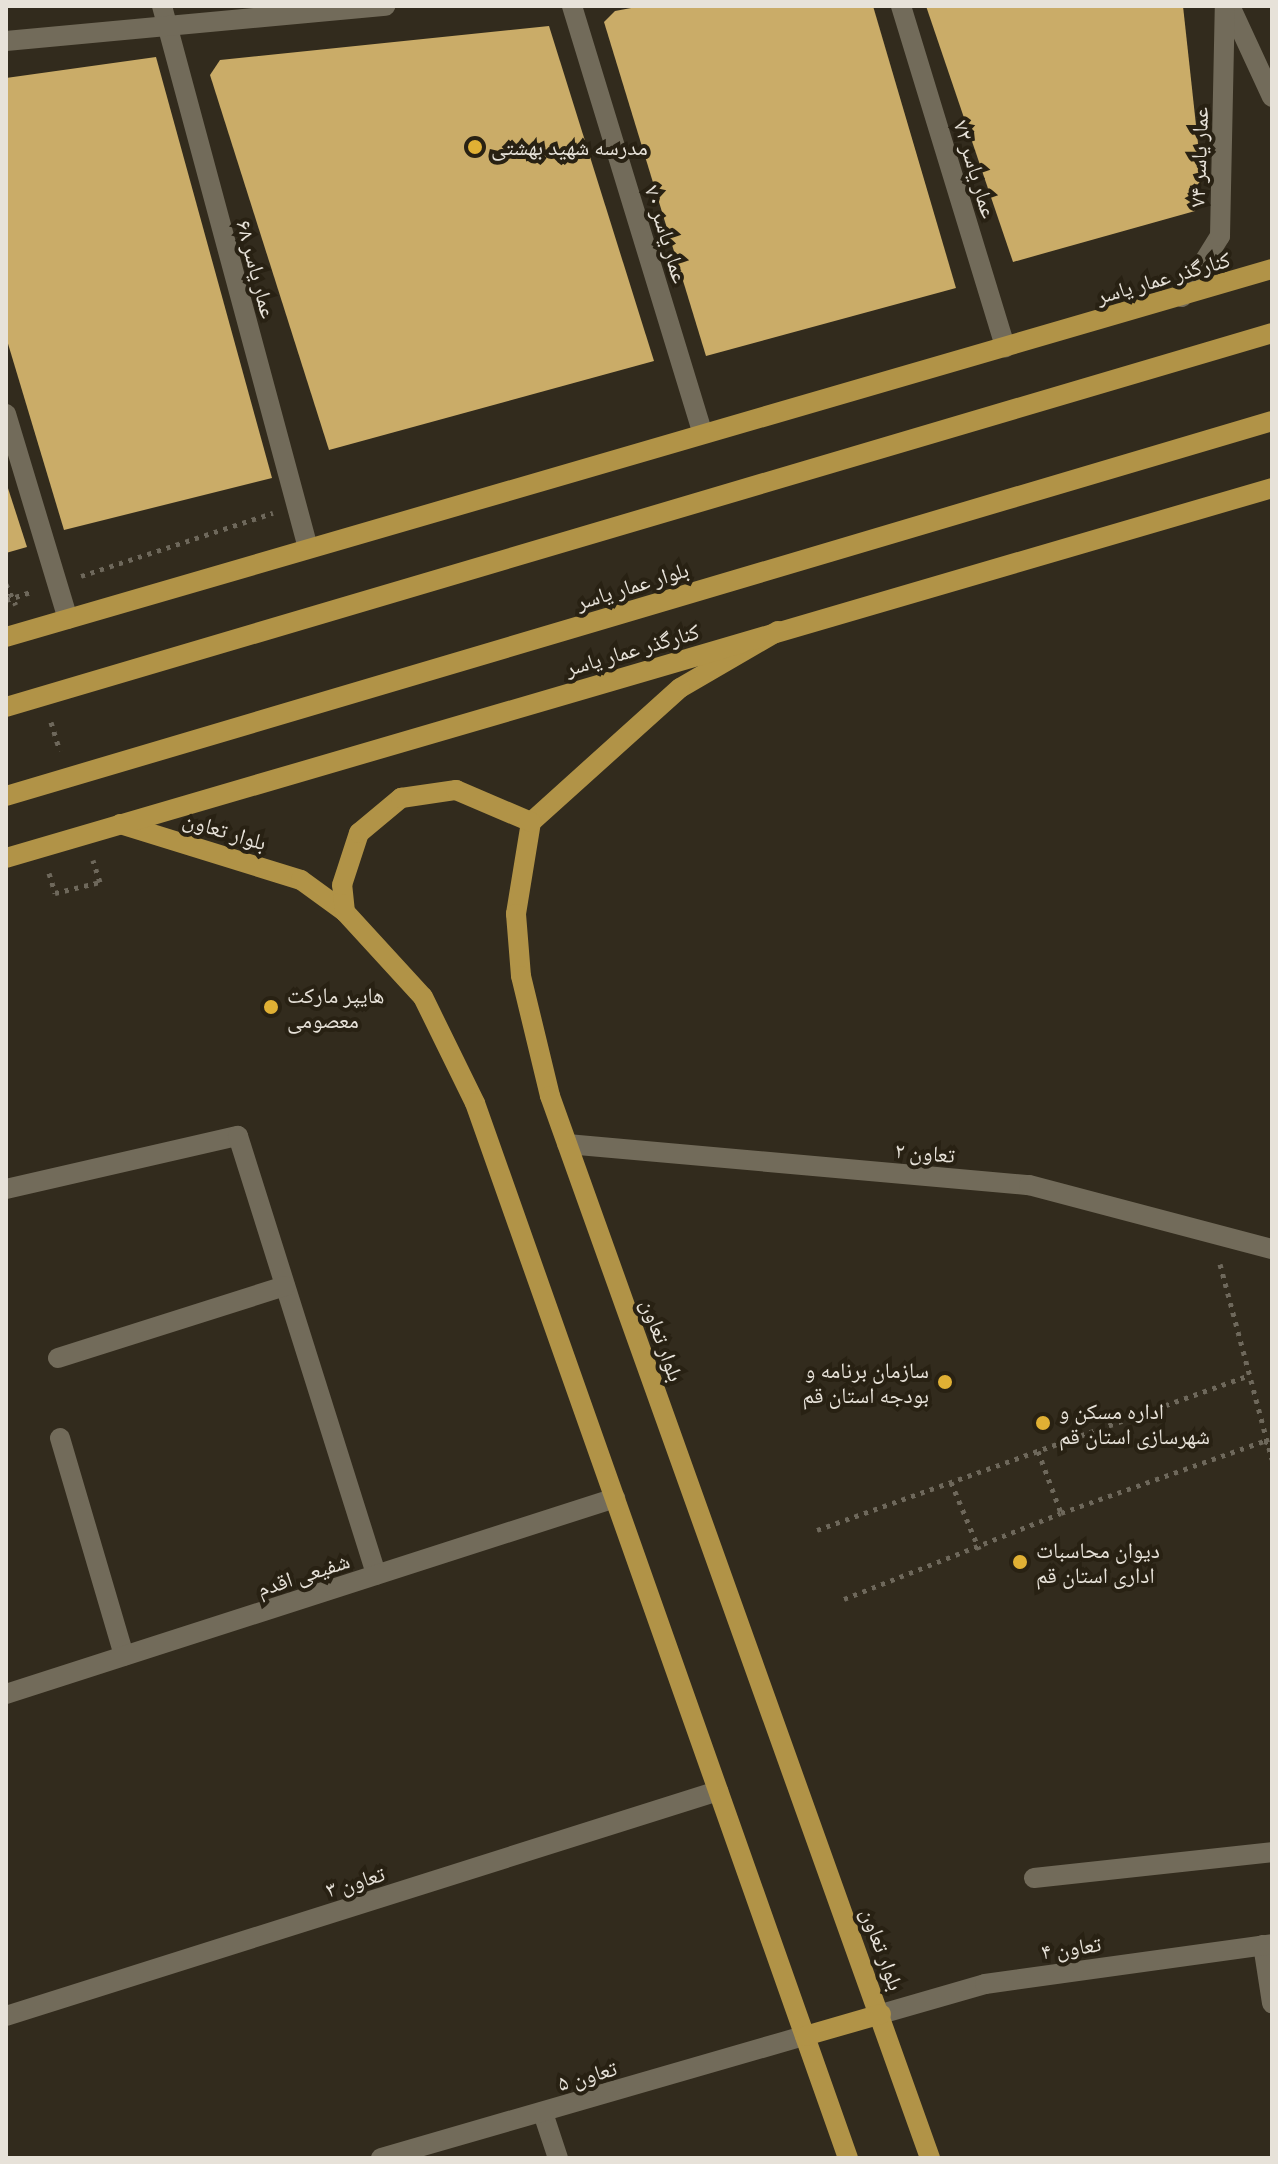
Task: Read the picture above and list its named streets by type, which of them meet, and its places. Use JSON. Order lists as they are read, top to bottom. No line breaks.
{"streets":{"main road":["کنارگذر عمار یاسر","بلوار عمار یاسر","بلوار تعاون"],"street":["عمار یاسر ۷۴","عمار یاسر ۷۲","عمار یاسر ۷۰","عمار یاسر ۶۸","تعاون ۲","شفیعی اقدم","تعاون ۳","تعاون ۴","تعاون ۵"]},"crossings":[["عمار یاسر ۷۴","کنارگذر عمار یاسر"],["عمار یاسر ۷۲","کنارگذر عمار یاسر"],["عمار یاسر ۷۰","کنارگذر عمار یاسر"],["عمار یاسر ۶۸","کنارگذر عمار یاسر"],["کنارگذر عمار یاسر","بلوار تعاون"],["بلوار تعاون","تعاون ۲"],["بلوار تعاون","شفیعی اقدم"],["بلوار تعاون","تعاون ۳"],["بلوار تعاون","تعاون ۴"],["بلوار تعاون","تعاون ۵"]],"places":["مدرسه شهید بهشتی","هایپر مارکت معصومی","سازمان برنامه و بودجه استان قم","اداره مسکن و شهرسازی استان قم","دیوان محاسبات اداری استان قم"]}
